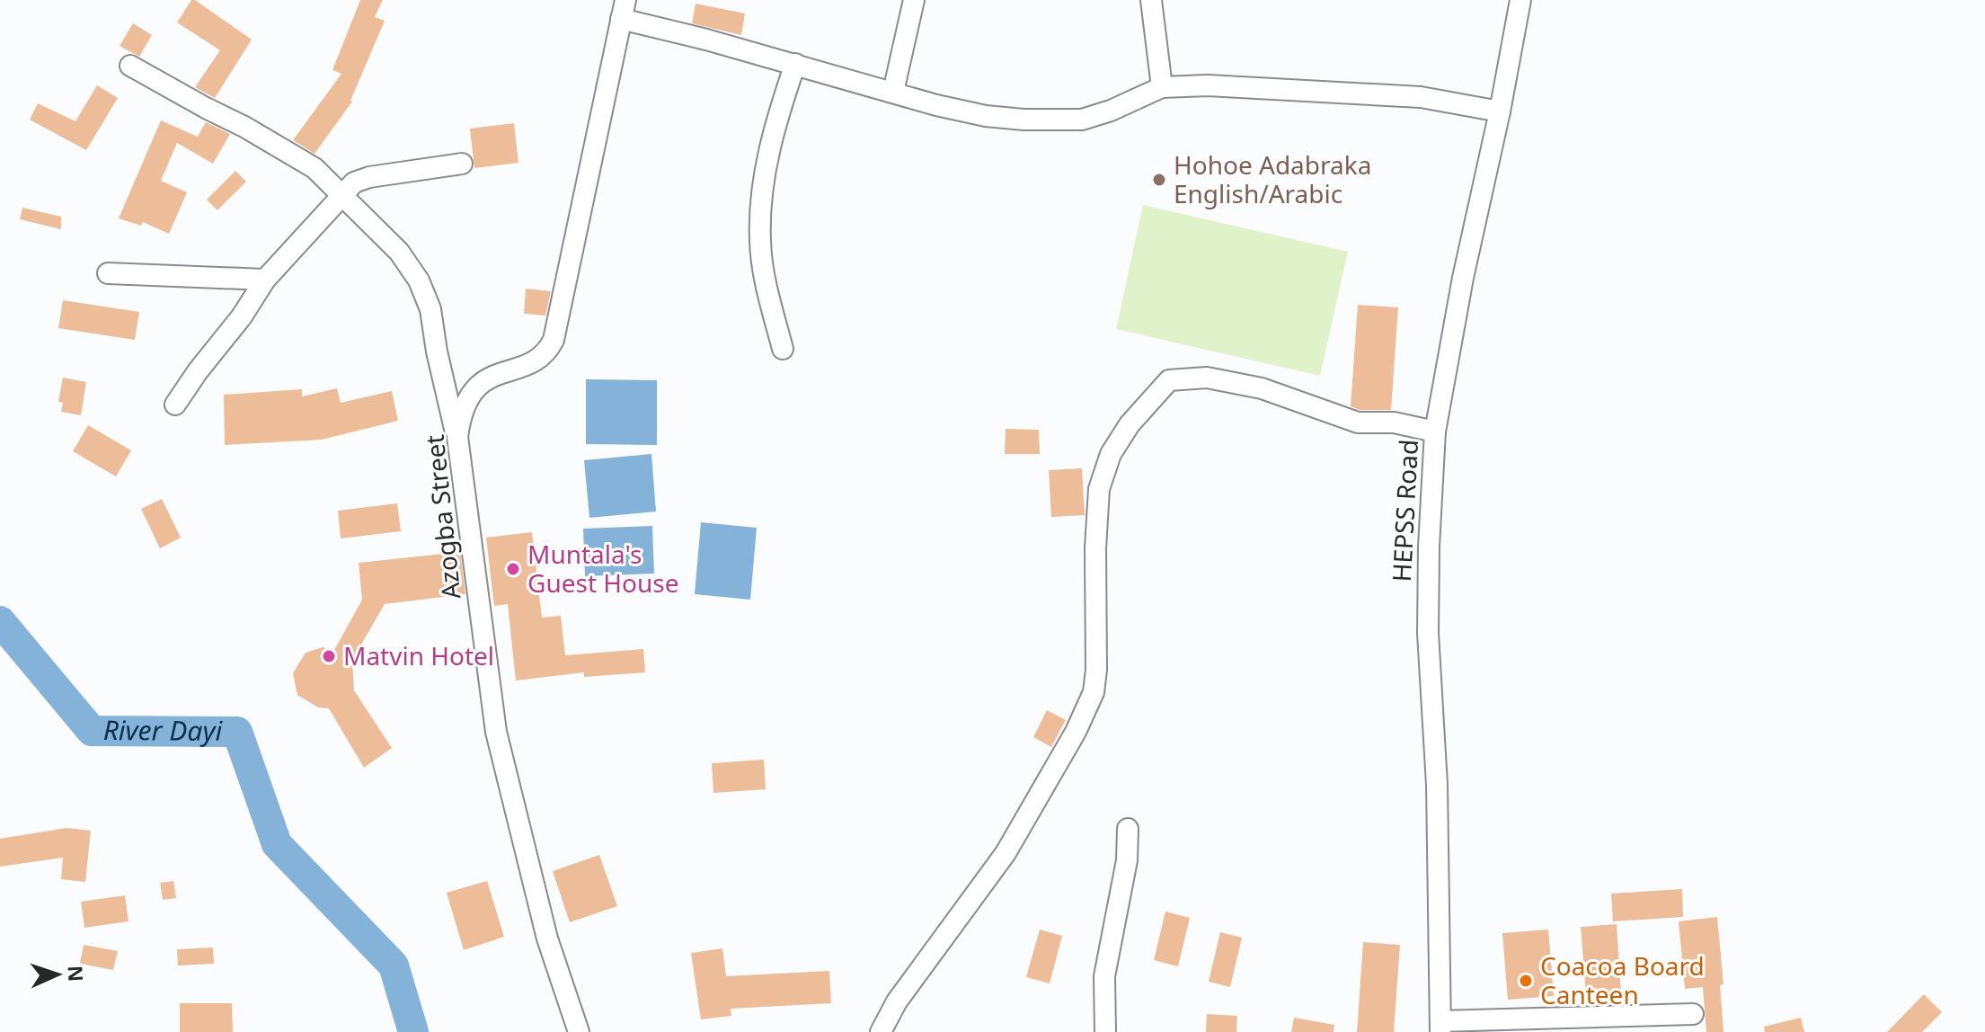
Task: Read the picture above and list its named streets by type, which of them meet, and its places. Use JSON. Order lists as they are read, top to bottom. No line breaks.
{"streets":{"street":["HEPSS Road","Azogba Street"]},"water":["River Dayi"],"places":["Hohoe Adabraka English/Arabic","Muntala's Guest House","Matvin Hotel","Coacoa Board Canteen"],"north":"right"}
